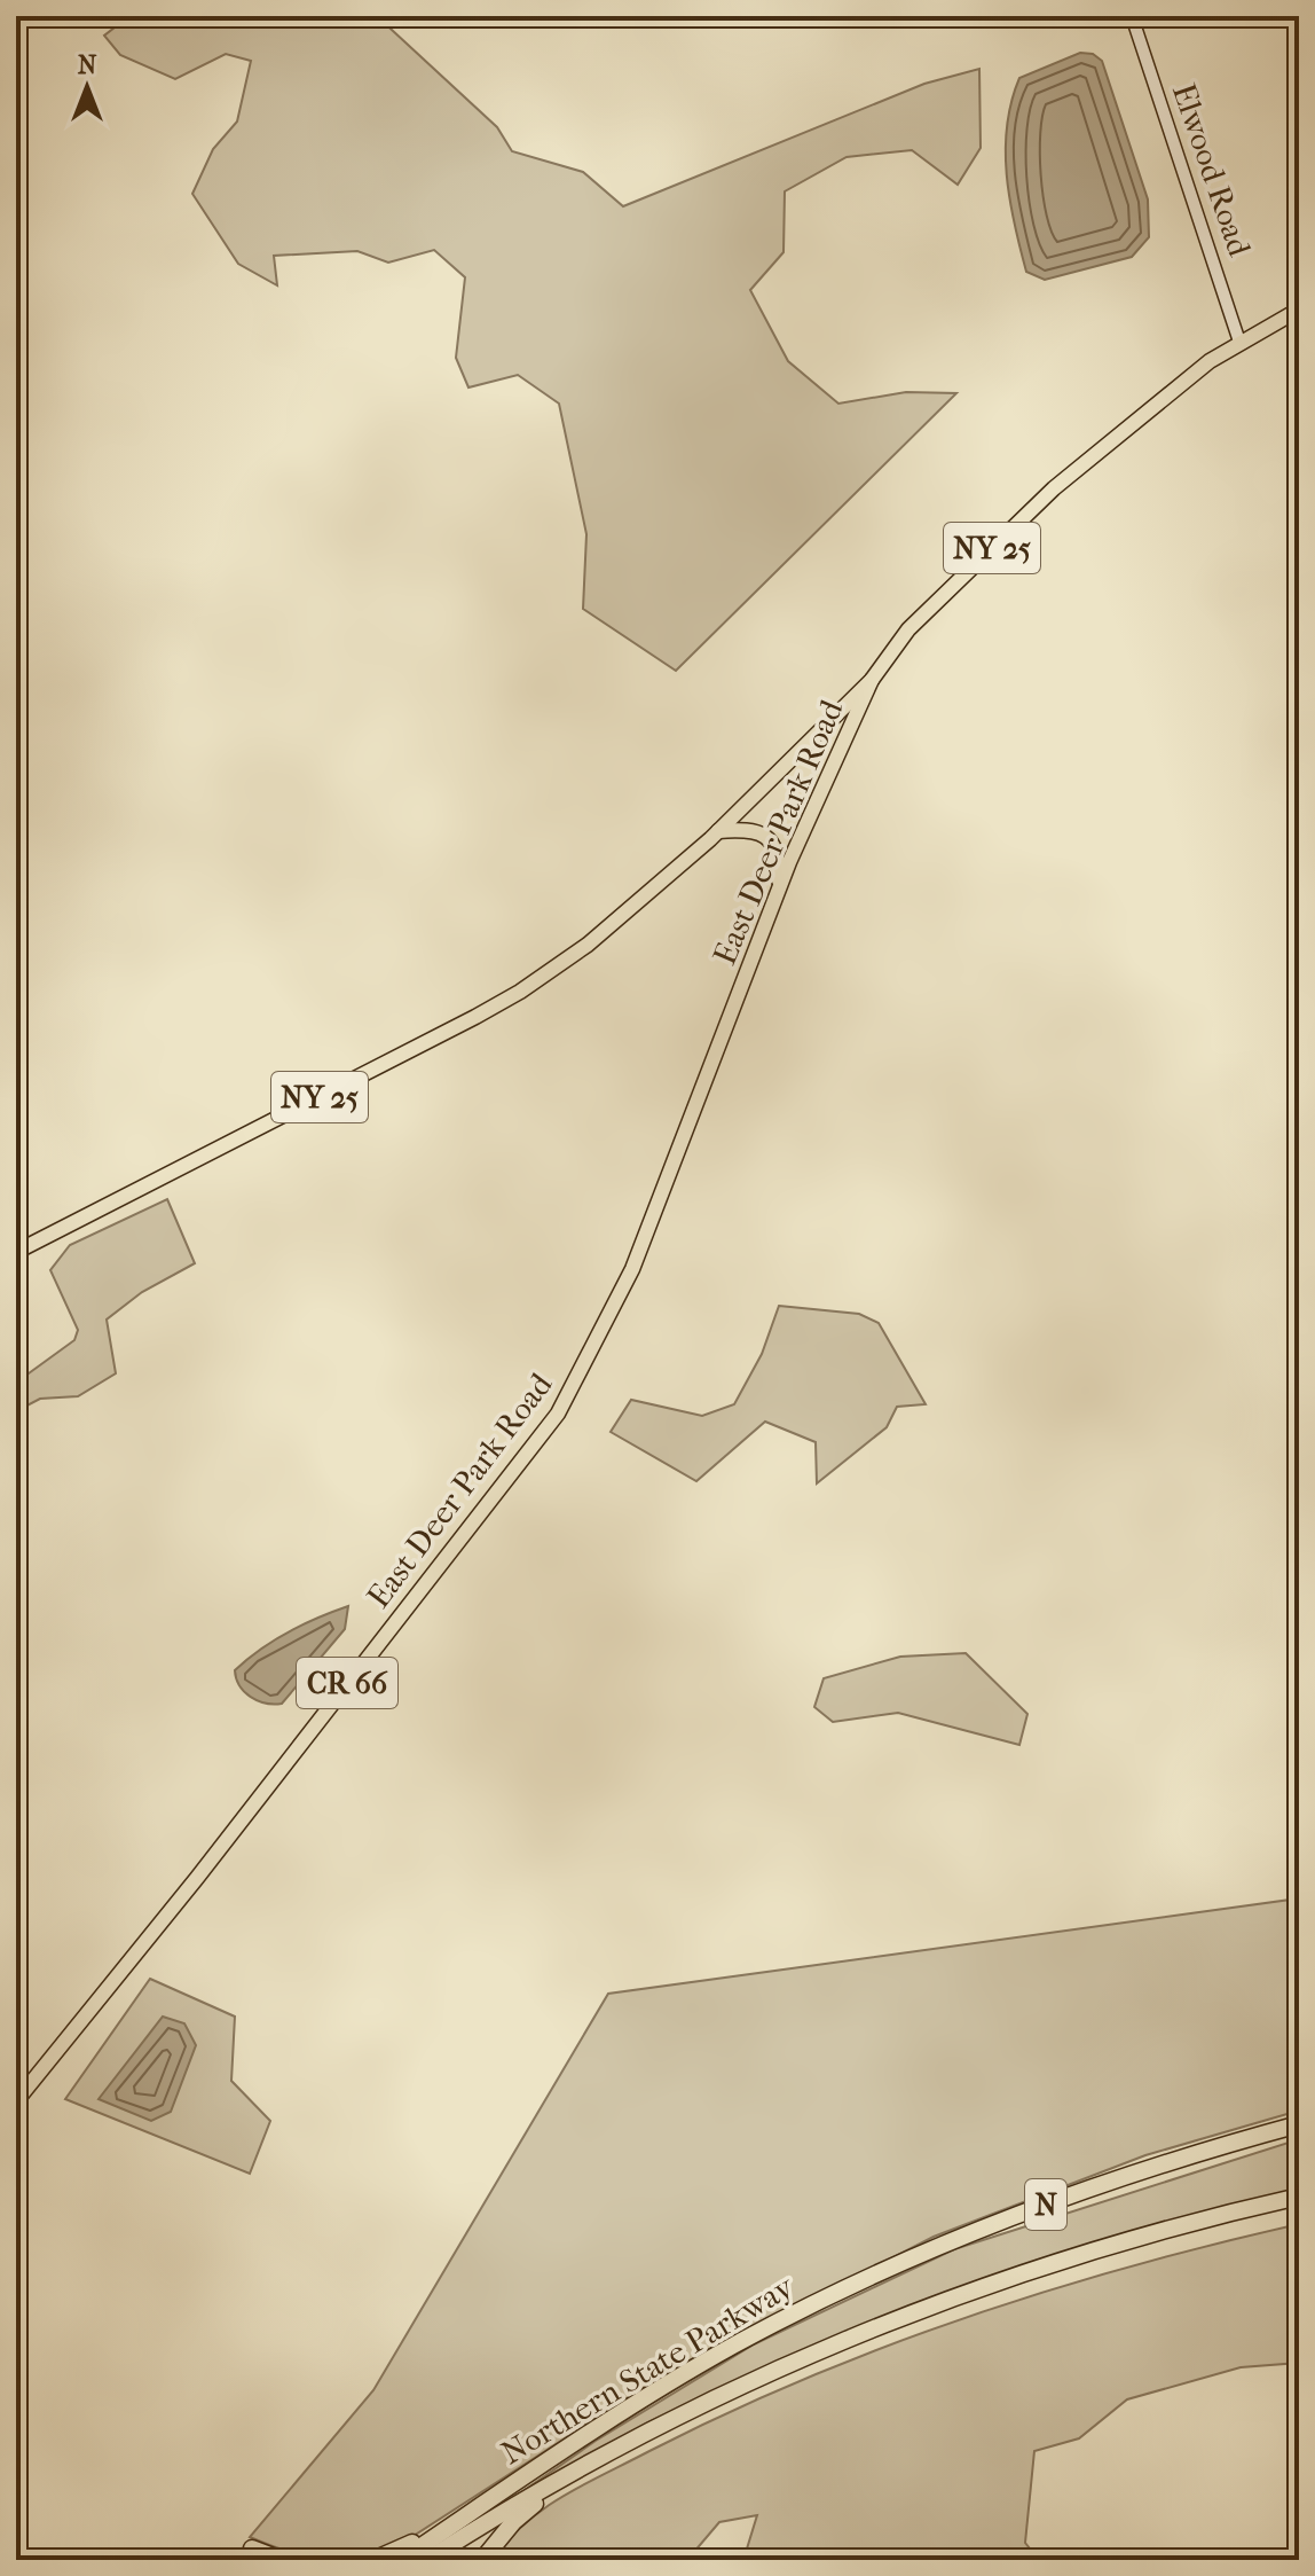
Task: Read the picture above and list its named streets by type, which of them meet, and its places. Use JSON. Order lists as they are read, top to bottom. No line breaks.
{"streets":{"highway":["N","Northern State Parkway"],"main road":["Elwood Road","NY 25","East Deer Park Road","CR 66"]},"crossings":[["Elwood Road","NY 25"],["NY 25","East Deer Park Road"]],"north":"top"}
